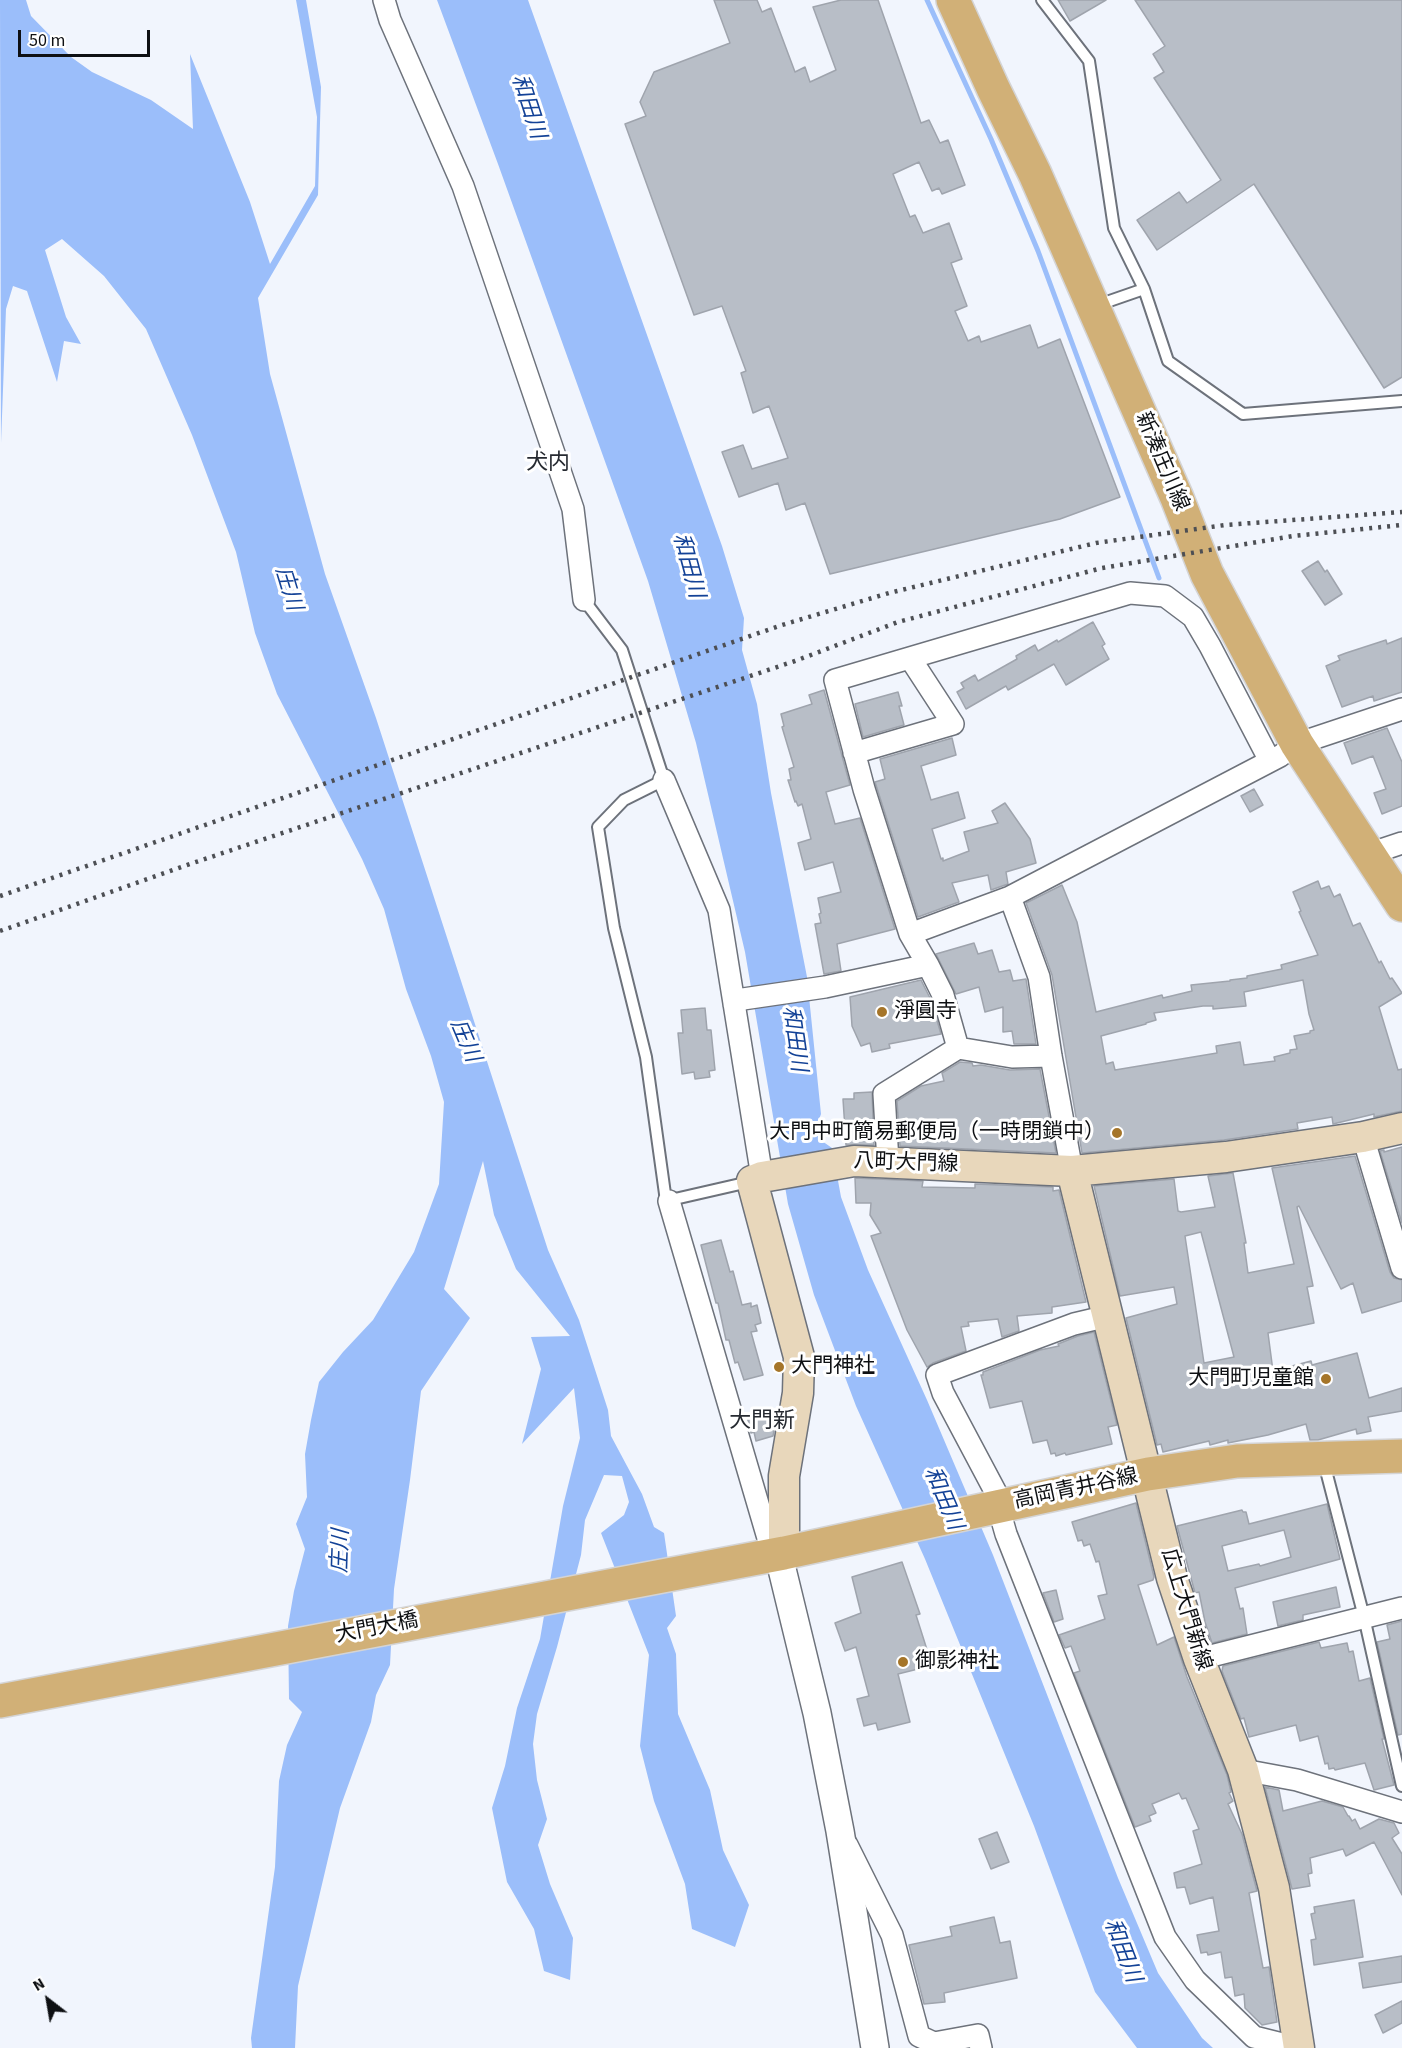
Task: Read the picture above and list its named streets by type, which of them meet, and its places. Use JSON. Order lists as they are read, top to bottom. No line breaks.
{"streets":{"main road":["新湊庄川線","八町大門線","高岡青井谷線","広上大門新線","大門大橋"]},"crossings":[["八町大門線","広上大門新線"],["高岡青井谷線","広上大門新線"],["高岡青井谷線","大門大橋"]],"districts":["犬内","大門新"],"water":["和田川","庄川"],"places":["淨圓寺","大門中町簡易郵便局（一時閉鎖中）","大門神社","大門町児童館","御影神社"],"scale_bar":"50 m","north":"top left"}
